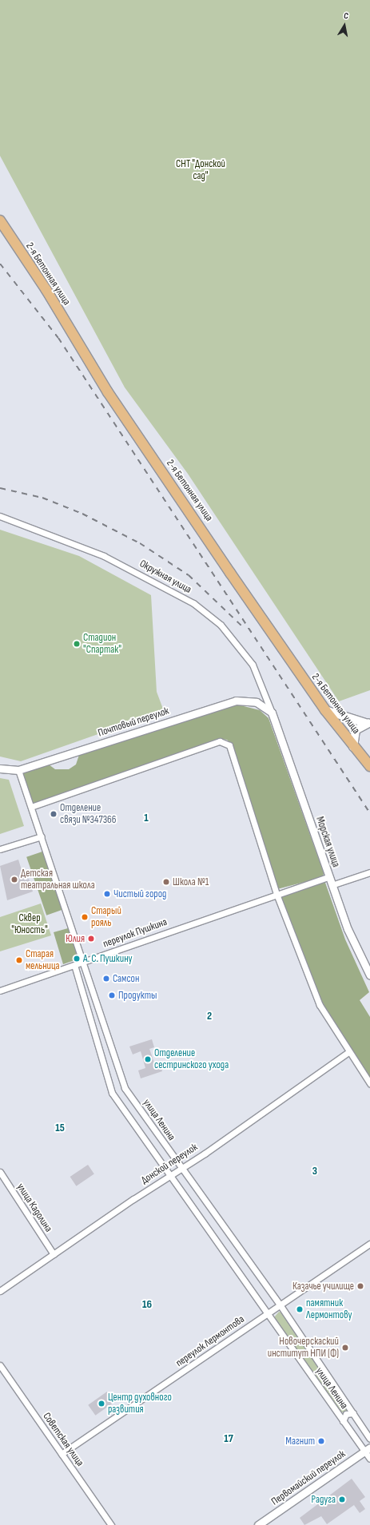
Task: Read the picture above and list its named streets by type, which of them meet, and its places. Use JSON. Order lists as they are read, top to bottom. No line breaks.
{"streets":{"main road":["2-я Бетонная улица"],"street":["Окружная улица","Почтовый переулок","Морская улица","переулок Пушкина","улица Ленина","Донской переулок","улица Кадолина","переулок Лермонтова","Советская улица","Первомайский переулок"]},"crossings":[["Окружная улица","Почтовый переулок"],["Окружная улица","Морская улица"],["Почтовый переулок","Морская улица"],["Почтовый переулок","улица Ленина"],["Морская улица","переулок Пушкина"],["переулок Пушкина","улица Ленина"],["улица Ленина","Донской переулок"],["улица Ленина","переулок Лермонтова"],["улица Ленина","Первомайский переулок"],["Донской переулок","улица Кадолина"],["переулок Лермонтова","Советская улица"]],"districts":["1","2","15","3","16","17"],"parks":["СНТ \"Донской сад\"","Сквер \"Юность\""],"places":["Стадион \"Спартак\"","Отделение связи №347366","Детская театральная школа","Школа №1","Чистый город","Старый рояль","Юлия","А. С. Пушкину","Старая мельница","Самсон","Продукты","Отделение сестринского ухода","Казачье училище","памятник Лермонтову","Новочерскаский институт НПИ (Ф)","Центр духовного развития","Магнит","Радуга"],"north":"top"}
